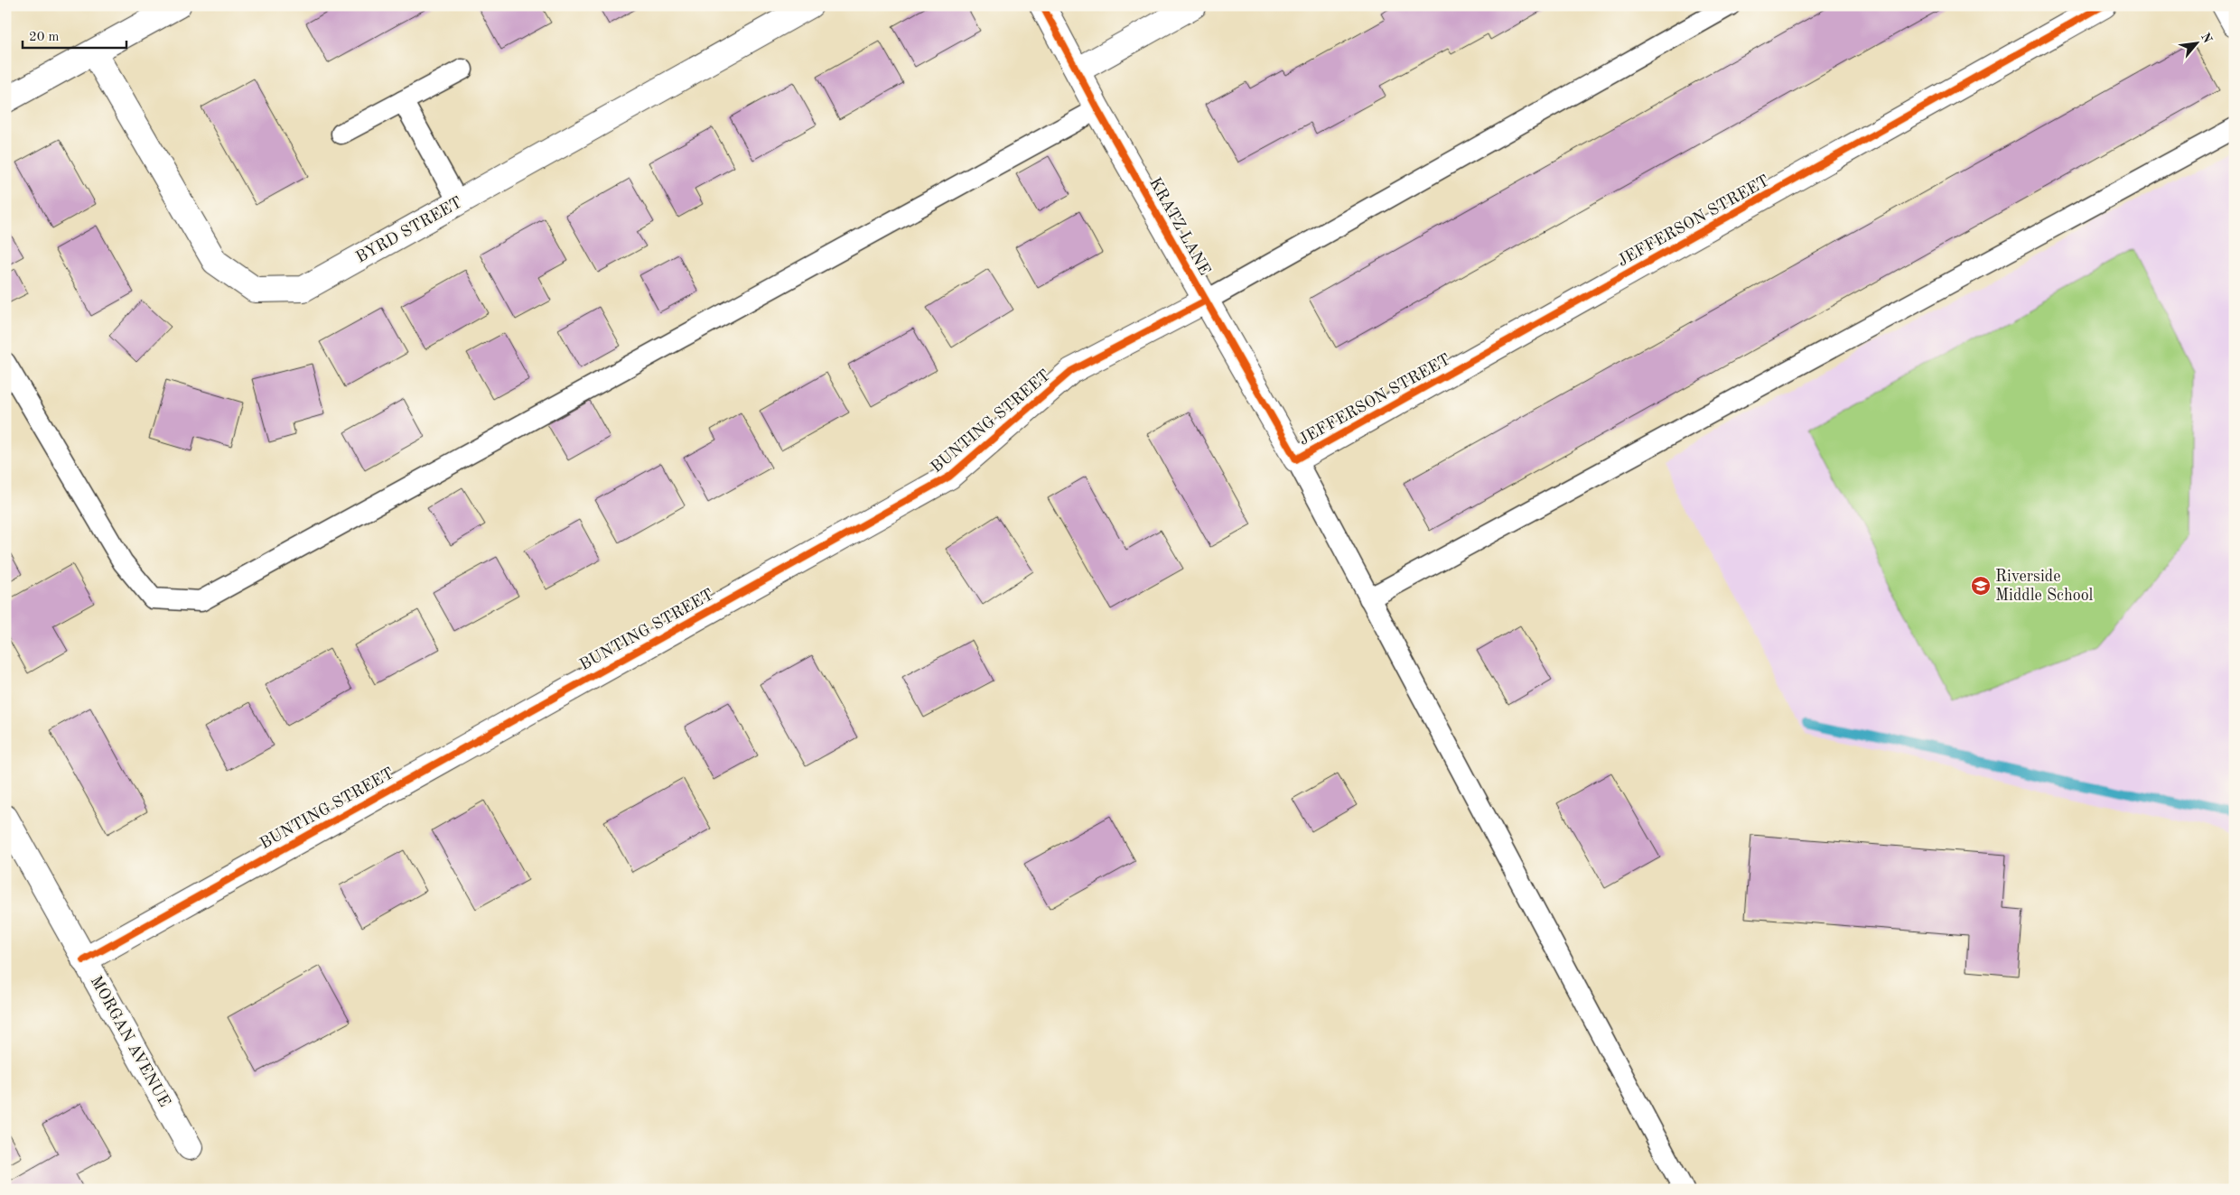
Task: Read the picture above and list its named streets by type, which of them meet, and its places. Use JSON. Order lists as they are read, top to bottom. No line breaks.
{"streets":{"street":["JEFFERSON STREET","KRATZ LANE","BYRD STREET","BUNTING STREET","MORGAN AVENUE"]},"crossings":[["JEFFERSON STREET","KRATZ LANE"],["KRATZ LANE","BUNTING STREET"],["BUNTING STREET","MORGAN AVENUE"]],"places":{"school or university":["Riverside Middle School"]},"scale_bar":"20 m","north":"top right"}
